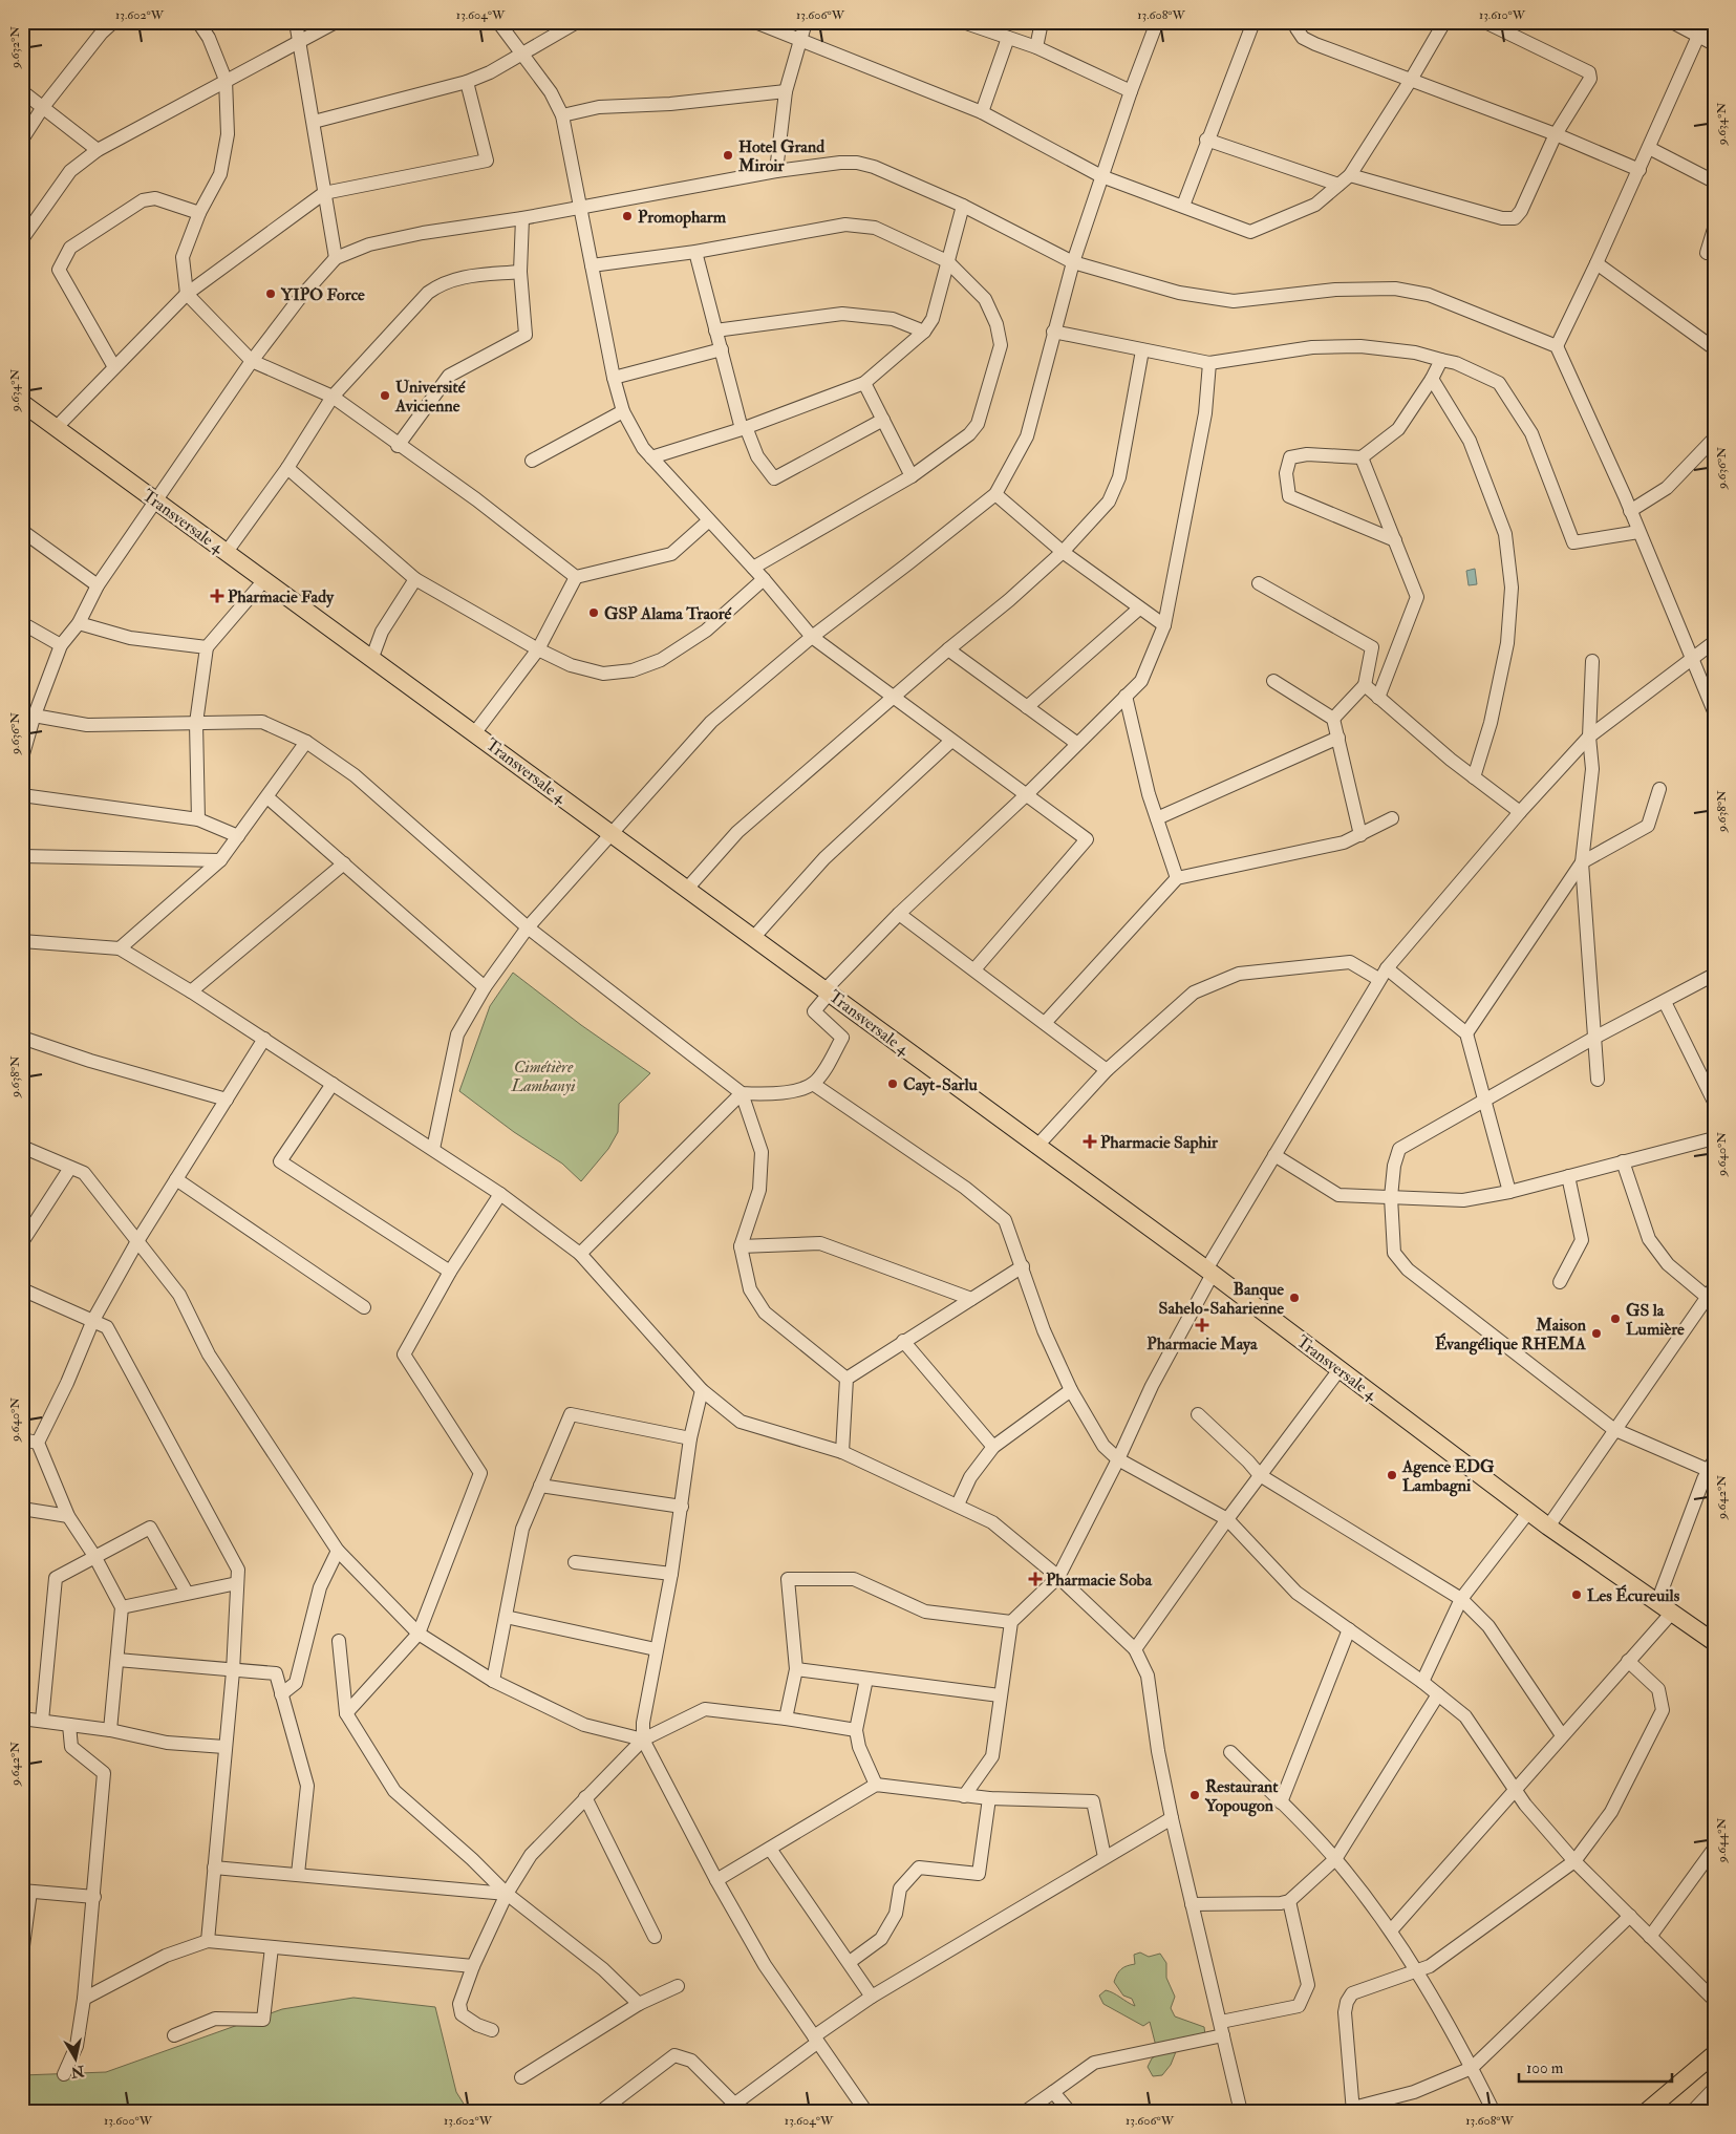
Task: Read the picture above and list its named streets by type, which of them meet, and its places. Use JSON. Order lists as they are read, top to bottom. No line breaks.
{"streets":{"main road":["Transversale 4"]},"parks":["Cimétière Lambanyi"],"places":{"other":["Hotel Grand Miroir","Promopharm","YIPO Force","Université Avicienne","GSP Alama Traoré","Cayt-Sarlu","Banque Sahelo-Saharienne","GS la Lumière","Maison Évangélique RHEMA","Agence EDG Lambagni","Les Écureuils","Restaurant Yopougon"],"health":["Pharmacie Fady","Pharmacie Saphir","Pharmacie Maya","Pharmacie Soba"]},"scale_bar":"100 m","north":"bottom","coordinates":["13.602°W","13.604°W","13.606°W","13.608°W","13.610°W","9.632°N","9.634°N","9.636°N","9.638°N","9.640°N","9.642°N","9.644°N","13.600°W"]}
